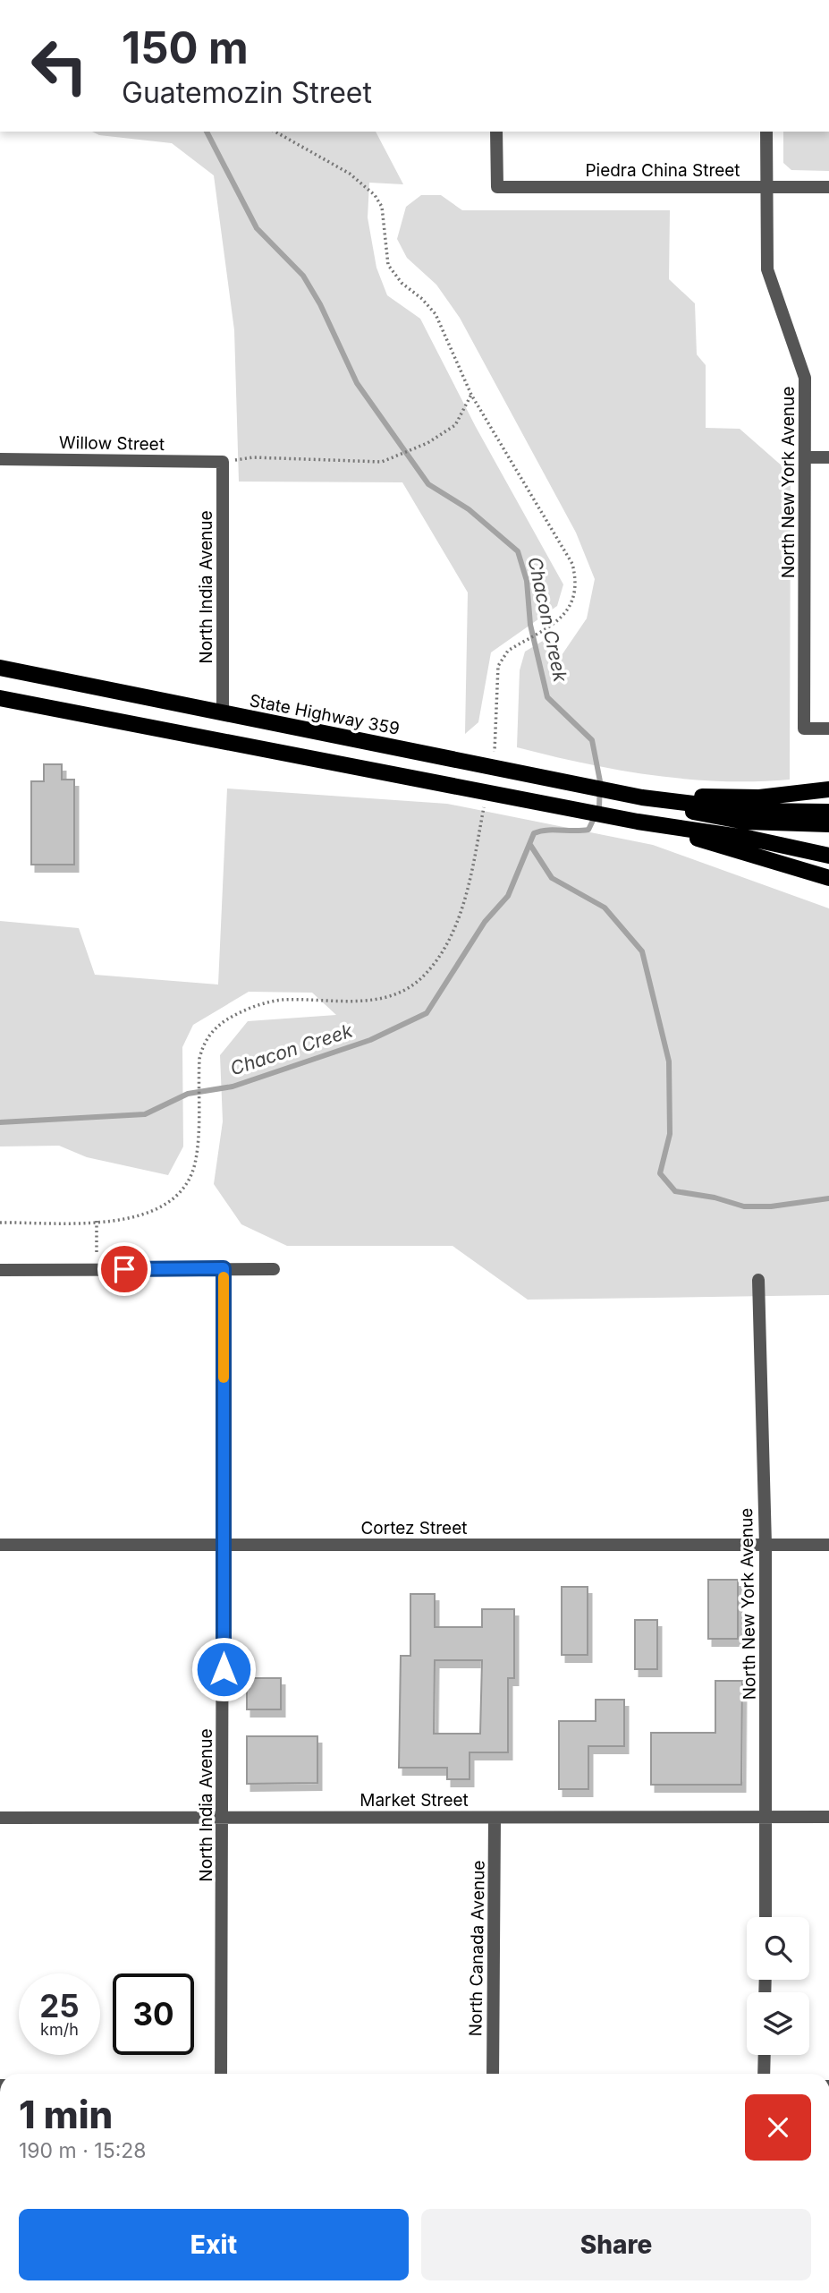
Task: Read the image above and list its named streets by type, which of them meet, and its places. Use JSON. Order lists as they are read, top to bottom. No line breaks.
{"streets":{"main road":["State Highway 359"],"street":["Piedra China Street","Willow Street","North New York Avenue","North India Avenue","Cortez Street","Market Street","North Canada Avenue"]},"crossings":[["Piedra China Street","North New York Avenue"],["Willow Street","North India Avenue"],["North New York Avenue","Cortez Street"],["North New York Avenue","Market Street"],["North India Avenue","State Highway 359"],["North India Avenue","Cortez Street"],["North India Avenue","Market Street"],["Market Street","North Canada Avenue"]],"water":["Chacon Creek"],"page":{"turn":["150 m","Guatemozin Street"],"speed":"25 km/h","limit":"30","heading":["1 min","190 m · 15:28"],"buttons":["Exit","Share"]}}
